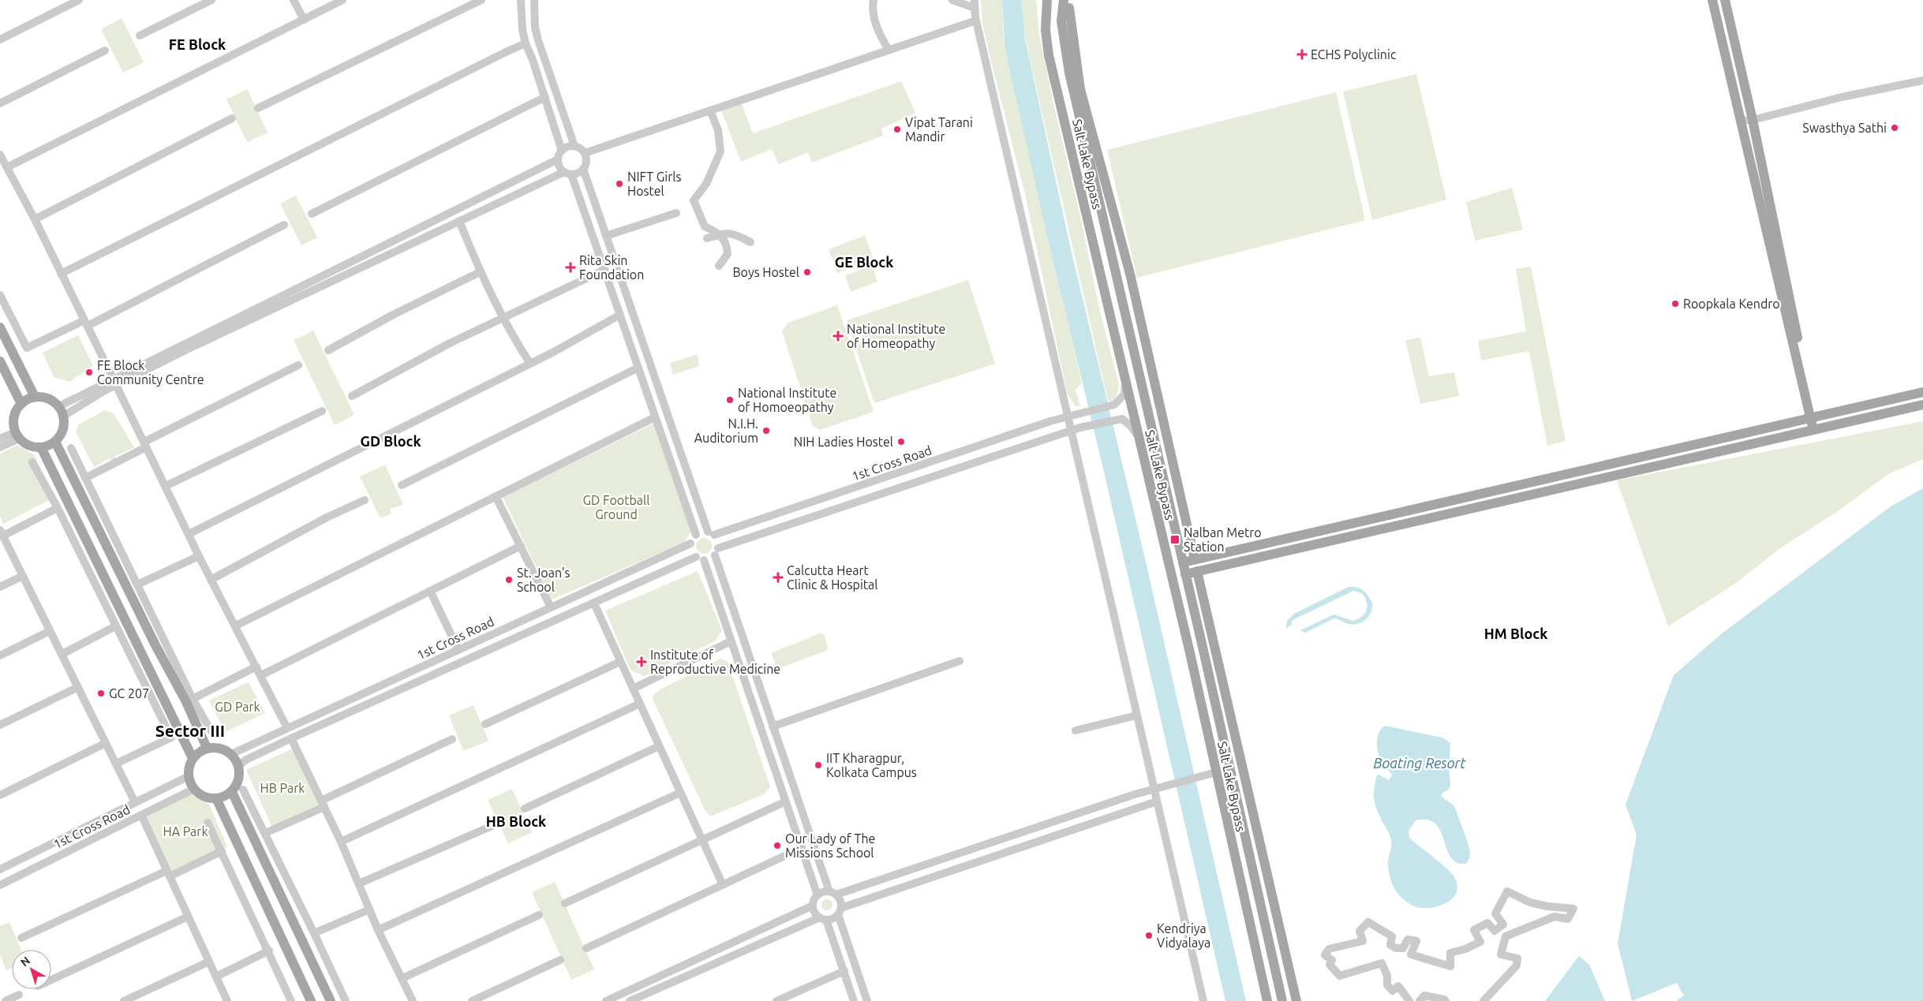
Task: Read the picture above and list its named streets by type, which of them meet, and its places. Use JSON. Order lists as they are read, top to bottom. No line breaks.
{"streets":{"main road":["Salt Lake Bypass"],"street":["1st Cross Road"]},"crossings":[["Salt Lake Bypass","1st Cross Road"]],"districts":["FE Block","GE Block","GD Block","HM Block","Sector III","HB Block"],"water":["Boating Resort"],"parks":["GD Football Ground","GD Park","HB Park","HA Park"],"places":{"health":["ECHS Polyclinic","Rita Skin Foundation","National Institute of Homeopathy","Calcutta Heart Clinic & Hospital","Institute of Reproductive Medicine"],"other":["Swasthya Sathi","Vipat Tarani Mandir","NIFT Girls Hostel","Boys Hostel","Roopkala Kendro","FE Block Community Centre","National Institute of Homoeopathy","N.I.H. Auditorium","NIH Ladies Hostel","St. Joan's School","GC 207","IIT Kharagpur, Kolkata Campus","Our Lady of The Missions School","Kendriya Vidyalaya"],"transit":["Nalban Metro Station"]},"north":"top left"}
